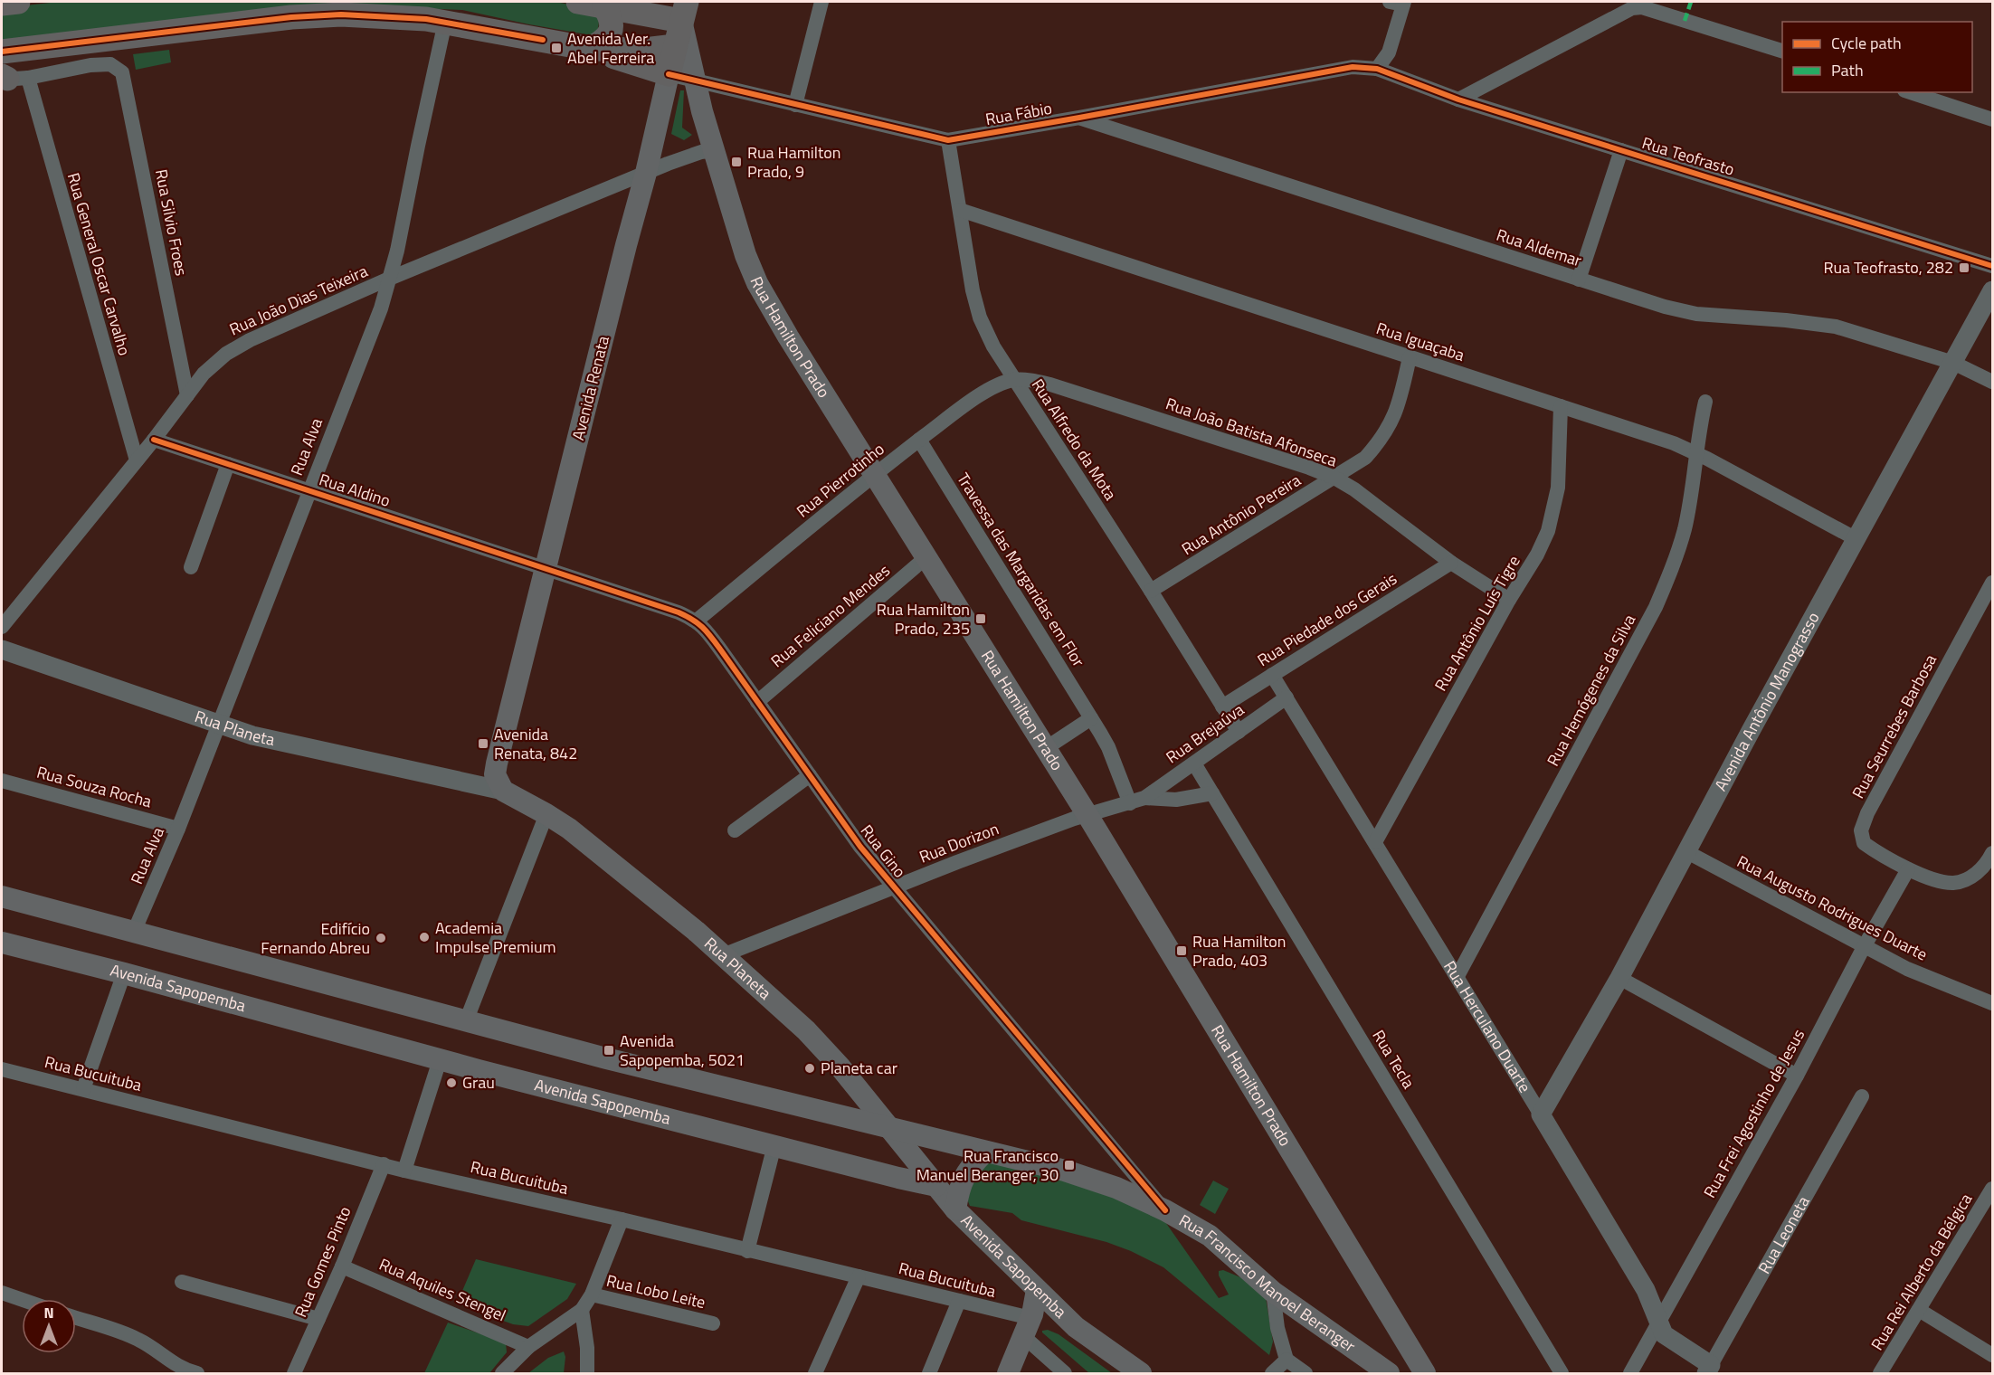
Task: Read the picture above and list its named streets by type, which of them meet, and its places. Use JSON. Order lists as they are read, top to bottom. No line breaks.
{"streets":{"main road":["Rua Hamilton Prado","Avenida Renata","Rua Planeta","Avenida Sapopemba","Rua Francisco Manoel Beranger"],"street":["Rua Fábio","Rua Teofrasto","Rua Silvio Froes","Rua Aldemar","Rua General Oscar Carvalho","Rua João Dias Teixeira","Rua Iguaçaba","Rua João Batista Afonseca","Rua Alfredo da Mota","Rua Alva","Rua Pierrotinho","Rua Aldino","Rua Antônio Pereira","Travessa das Margaridas em Flor","Rua Feliciano Mendes","Rua Piedade dos Gerais","Rua Antônio Luís Tigre","Rua Hemógenes da Silva","Avenida Antônio Manograsso","Rua Seurrebes Barbosa","Rua Brejaúva","Rua Souza Rocha","Rua Dorizon","Rua Gino","Rua Augusto Rodrigues Duarte","Rua Herculano Duarte","Rua Tecla","Rua Bucuituba","Rua Frei Agostinho de Jesus","Rua Leoneta","Rua Gomes Pinto","Rua Rei Alberto da Bélgica","Rua Aquiles Stengel","Rua Lobo Leite"]},"crossings":[["Rua Fábio","Rua Teofrasto"],["Rua Fábio","Rua Aldemar"],["Rua Fábio","Rua Hamilton Prado"],["Rua Fábio","Avenida Renata"],["Rua Fábio","Rua Alfredo da Mota"],["Rua Silvio Froes","Rua General Oscar Carvalho"],["Rua Silvio Froes","Rua João Dias Teixeira"],["Rua Aldemar","Avenida Antônio Manograsso"],["Rua General Oscar Carvalho","Rua João Dias Teixeira"],["Rua João Dias Teixeira","Rua Hamilton Prado"],["Rua João Dias Teixeira","Avenida Renata"],["Rua João Dias Teixeira","Rua Alva"],["Rua João Dias Teixeira","Rua Aldino"],["Rua Hamilton Prado","Avenida Renata"],["Rua Hamilton Prado","Rua Pierrotinho"],["Rua Hamilton Prado","Rua Feliciano Mendes"],["Rua Hamilton Prado","Rua Brejaúva"],["Rua Hamilton Prado","Rua Dorizon"],["Rua Iguaçaba","Rua Alfredo da Mota"],["Rua Iguaçaba","Rua Antônio Pereira"],["Rua Iguaçaba","Rua Antônio Luís Tigre"],["Rua Iguaçaba","Rua Hemógenes da Silva"],["Rua Iguaçaba","Avenida Antônio Manograsso"],["Avenida Renata","Rua Aldino"],["Avenida Renata","Rua Planeta"],["Avenida Renata","Rua Gino"],["Rua João Batista Afonseca","Rua Alfredo da Mota"],["Rua João Batista Afonseca","Rua Pierrotinho"],["Rua João Batista Afonseca","Rua Antônio Pereira"],["Rua João Batista Afonseca","Rua Piedade dos Gerais"],["Rua João Batista Afonseca","Rua Antônio Luís Tigre"],["Rua Alfredo da Mota","Rua Pierrotinho"],["Rua Alfredo da Mota","Rua Antônio Pereira"],["Rua Alfredo da Mota","Rua Piedade dos Gerais"],["Rua Alfredo da Mota","Rua Brejaúva"],["Rua Alva","Rua Aldino"],["Rua Alva","Rua Planeta"],["Rua Alva","Rua Souza Rocha"],["Rua Pierrotinho","Travessa das Margaridas em Flor"],["Rua Pierrotinho","Rua Gino"],["Rua Aldino","Rua Gino"],["Travessa das Margaridas em Flor","Rua Brejaúva"],["Rua Feliciano Mendes","Rua Gino"],["Rua Piedade dos Gerais","Rua Herculano Duarte"],["Rua Antônio Luís Tigre","Rua Herculano Duarte"],["Rua Hemógenes da Silva","Rua Herculano Duarte"],["Avenida Antônio Manograsso","Rua Augusto Rodrigues Duarte"],["Avenida Antônio Manograsso","Rua Herculano Duarte"],["Rua Seurrebes Barbosa","Rua Frei Agostinho de Jesus"],["Rua Planeta","Rua Dorizon"],["Rua Brejaúva","Rua Dorizon"],["Rua Brejaúva","Rua Herculano Duarte"],["Rua Brejaúva","Rua Tecla"],["Rua Dorizon","Rua Gino"],["Rua Gino","Rua Francisco Manoel Beranger"],["Rua Augusto Rodrigues Duarte","Rua Frei Agostinho de Jesus"],["Avenida Sapopemba","Rua Bucuituba"],["Rua Herculano Duarte","Rua Frei Agostinho de Jesus"],["Rua Herculano Duarte","Rua Leoneta"],["Rua Bucuituba","Rua Gomes Pinto"],["Rua Gomes Pinto","Rua Aquiles Stengel"]],"places":{"transit":["Avenida Ver. Abel Ferreira","Rua Hamilton Prado, 9","Rua Teofrasto, 282","Rua Hamilton Prado, 235","Avenida Renata, 842","Rua Hamilton Prado, 403","Avenida Sapopemba, 5021","Rua Francisco Manuel Beranger, 30"],"other":["Academia Impulse Premium","Edifício Fernando Abreu","Planeta car","Grau"]},"legend":["Cycle path","Path"],"north":"top"}
